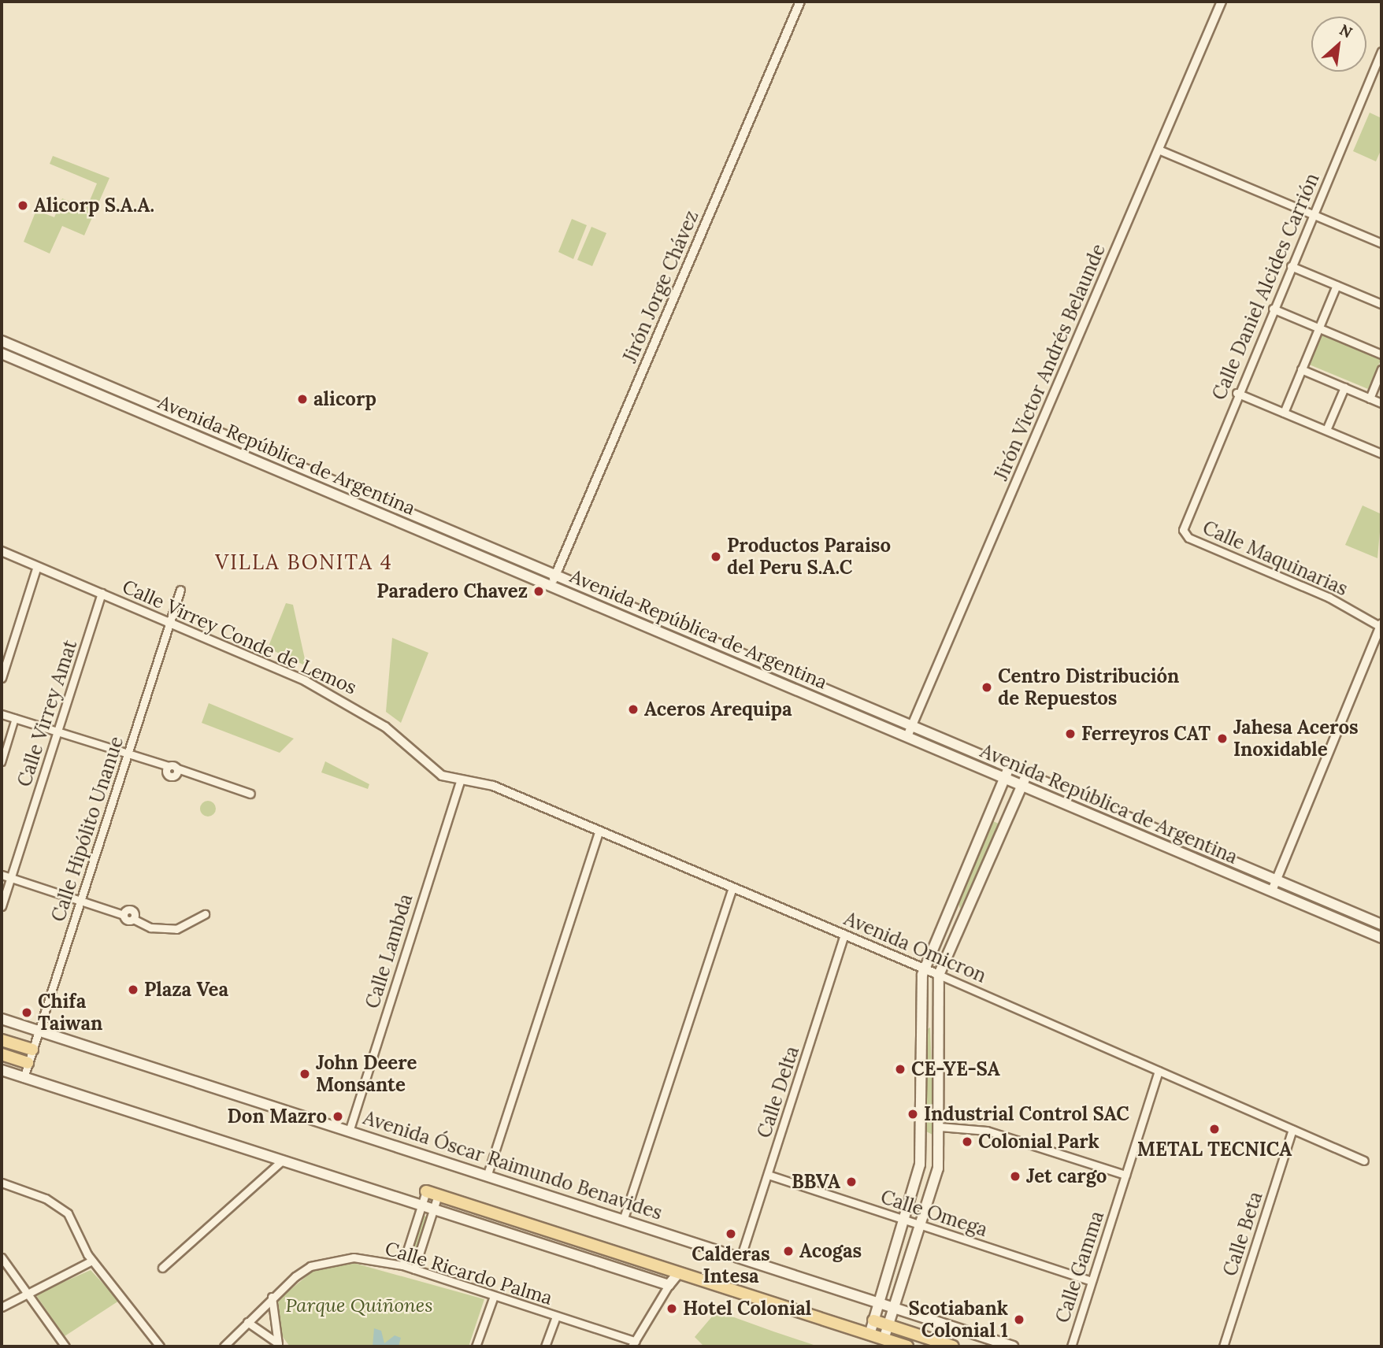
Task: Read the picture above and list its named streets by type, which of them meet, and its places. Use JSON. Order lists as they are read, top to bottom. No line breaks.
{"streets":{"main road":["Avenida República de Argentina","Avenida Óscar Raimundo Benavides"],"street":["Jirón Jorge Chávez","Calle Daniel Alcides Carrión","Jirón Victor Andrés Belaunde","Calle Maquinarias","Calle Virrey Conde de Lemos","Calle Virrey Amat","Calle Hipólito Unanue","Avenida Omicron","Calle Lambda","Calle Delta","Calle Omega","Calle Beta","Calle Gamma","Calle Ricardo Palma"]},"crossings":[["Jirón Jorge Chávez","Avenida República de Argentina"],["Calle Daniel Alcides Carrión","Calle Maquinarias"],["Jirón Victor Andrés Belaunde","Avenida República de Argentina"],["Calle Virrey Conde de Lemos","Calle Virrey Amat"],["Calle Virrey Conde de Lemos","Calle Hipólito Unanue"],["Calle Virrey Conde de Lemos","Avenida Omicron"],["Calle Hipólito Unanue","Avenida Óscar Raimundo Benavides"],["Avenida Omicron","Calle Lambda"],["Avenida Omicron","Calle Delta"],["Avenida Omicron","Calle Beta"],["Avenida Omicron","Calle Gamma"],["Calle Lambda","Avenida Óscar Raimundo Benavides"],["Calle Delta","Avenida Óscar Raimundo Benavides"],["Calle Delta","Calle Omega"],["Calle Omega","Calle Gamma"]],"districts":["VILLA BONITA 4"],"parks":["Parque Quiñones"],"places":["Alicorp S.A.A.","alicorp","Productos Paraiso del Peru S.A.C","Paradero Chavez","Centro Distribución de Repuestos","Aceros Arequipa","Ferreyros CAT","Jahesa Aceros Inoxidable","Plaza Vea","Chifa Taiwan","CE-YE-SA","John Deere Monsante","Industrial Control SAC","Don Mazro","METAL TECNICA","Colonial Park","Jet cargo","BBVA","Calderas Intesa","Acogas","Hotel Colonial","Scotiabank Colonial 1"],"north":"top right"}
